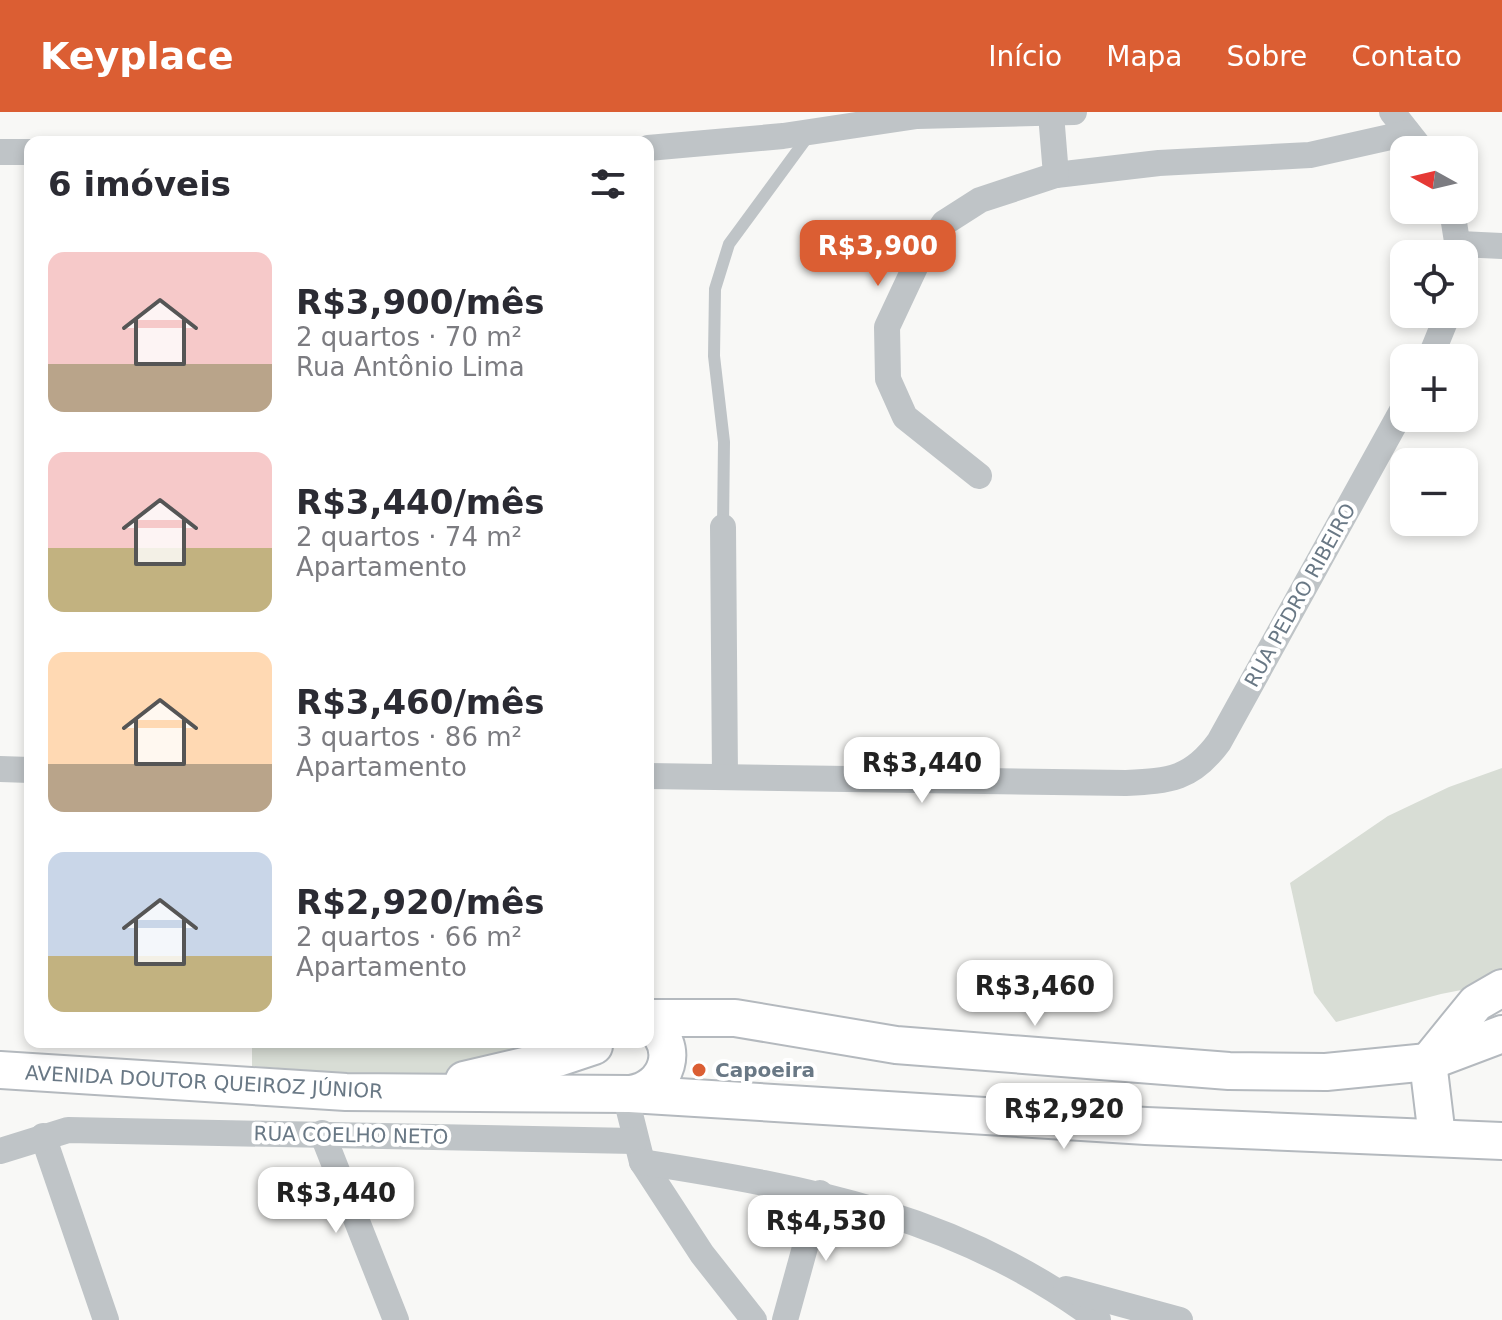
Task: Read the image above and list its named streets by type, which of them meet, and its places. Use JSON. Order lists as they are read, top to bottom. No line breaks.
{"streets":{"main road":["AVENIDA DOUTOR QUEIROZ JÚNIOR"],"street":["RUA PEDRO RIBEIRO","RUA COELHO NETO"]},"places":["Capoeira"],"north":"left","page":{"header":"Keyplace","nav":["Início","Mapa","Sobre","Contato"],"map_buttons":["+","−"],"heading":"6 imóveis","price":["R$3,900","R$3,440","R$3,460","R$2,920","R$3,440","R$4,530"],"list":[{"name":"R$3,900/mês","note":"2 quartos · 70 m² · Rua Antônio Lima"},{"name":"R$3,440/mês","note":"2 quartos · 74 m² · Apartamento"},{"name":"R$3,460/mês","note":"3 quartos · 86 m² · Apartamento"},{"name":"R$2,920/mês","note":"2 quartos · 66 m² · Apartamento"}]}}
